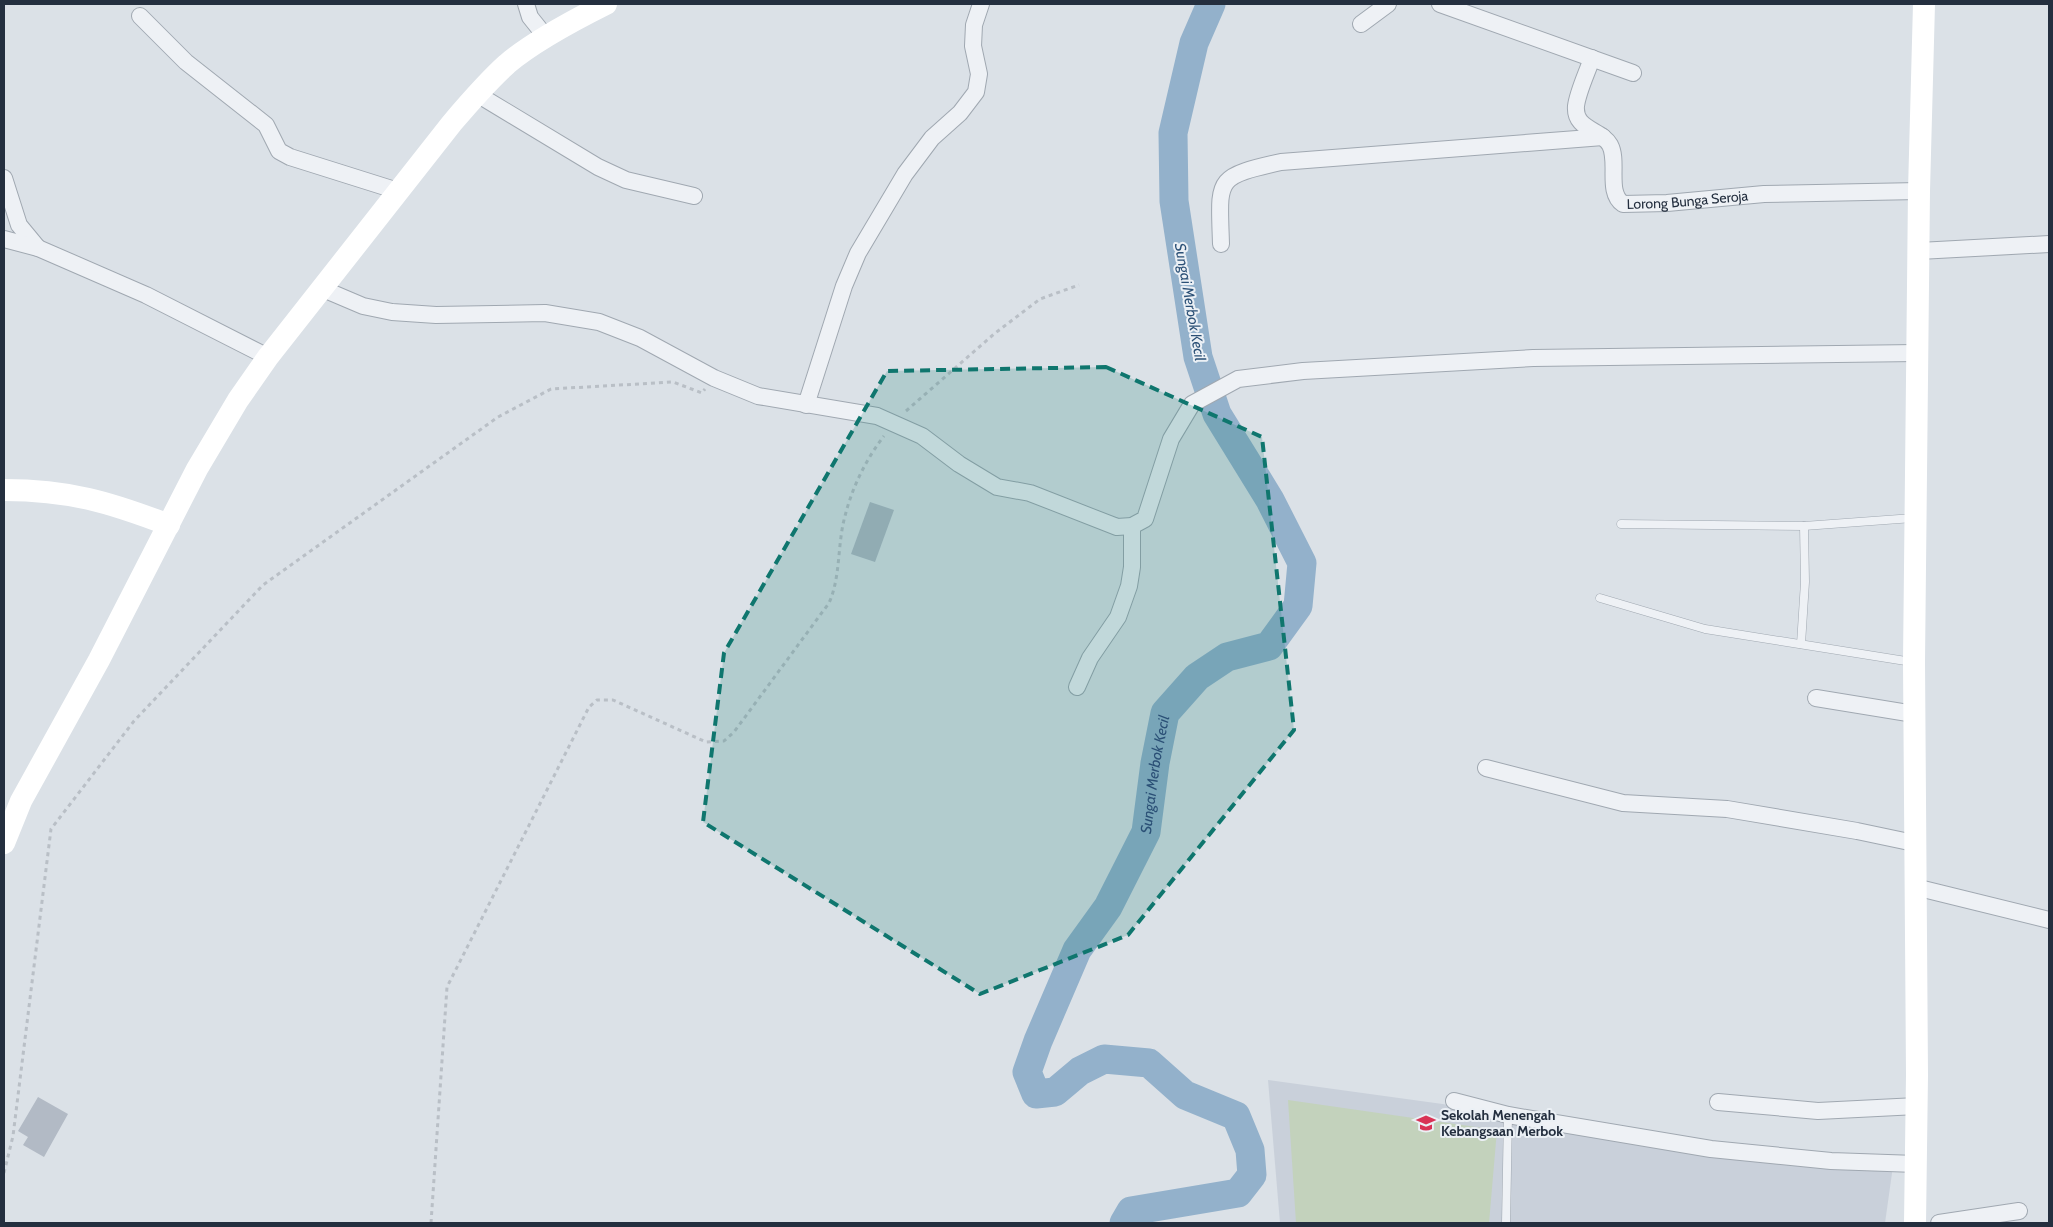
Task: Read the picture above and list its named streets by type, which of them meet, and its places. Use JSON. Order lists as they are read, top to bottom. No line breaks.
{"streets":{"street":["Lorong Bunga Seroja"]},"water":["Sungai Merbok Kecil"],"places":{"school or university":["Sekolah Menengah Kebangsaan Merbok"]}}
